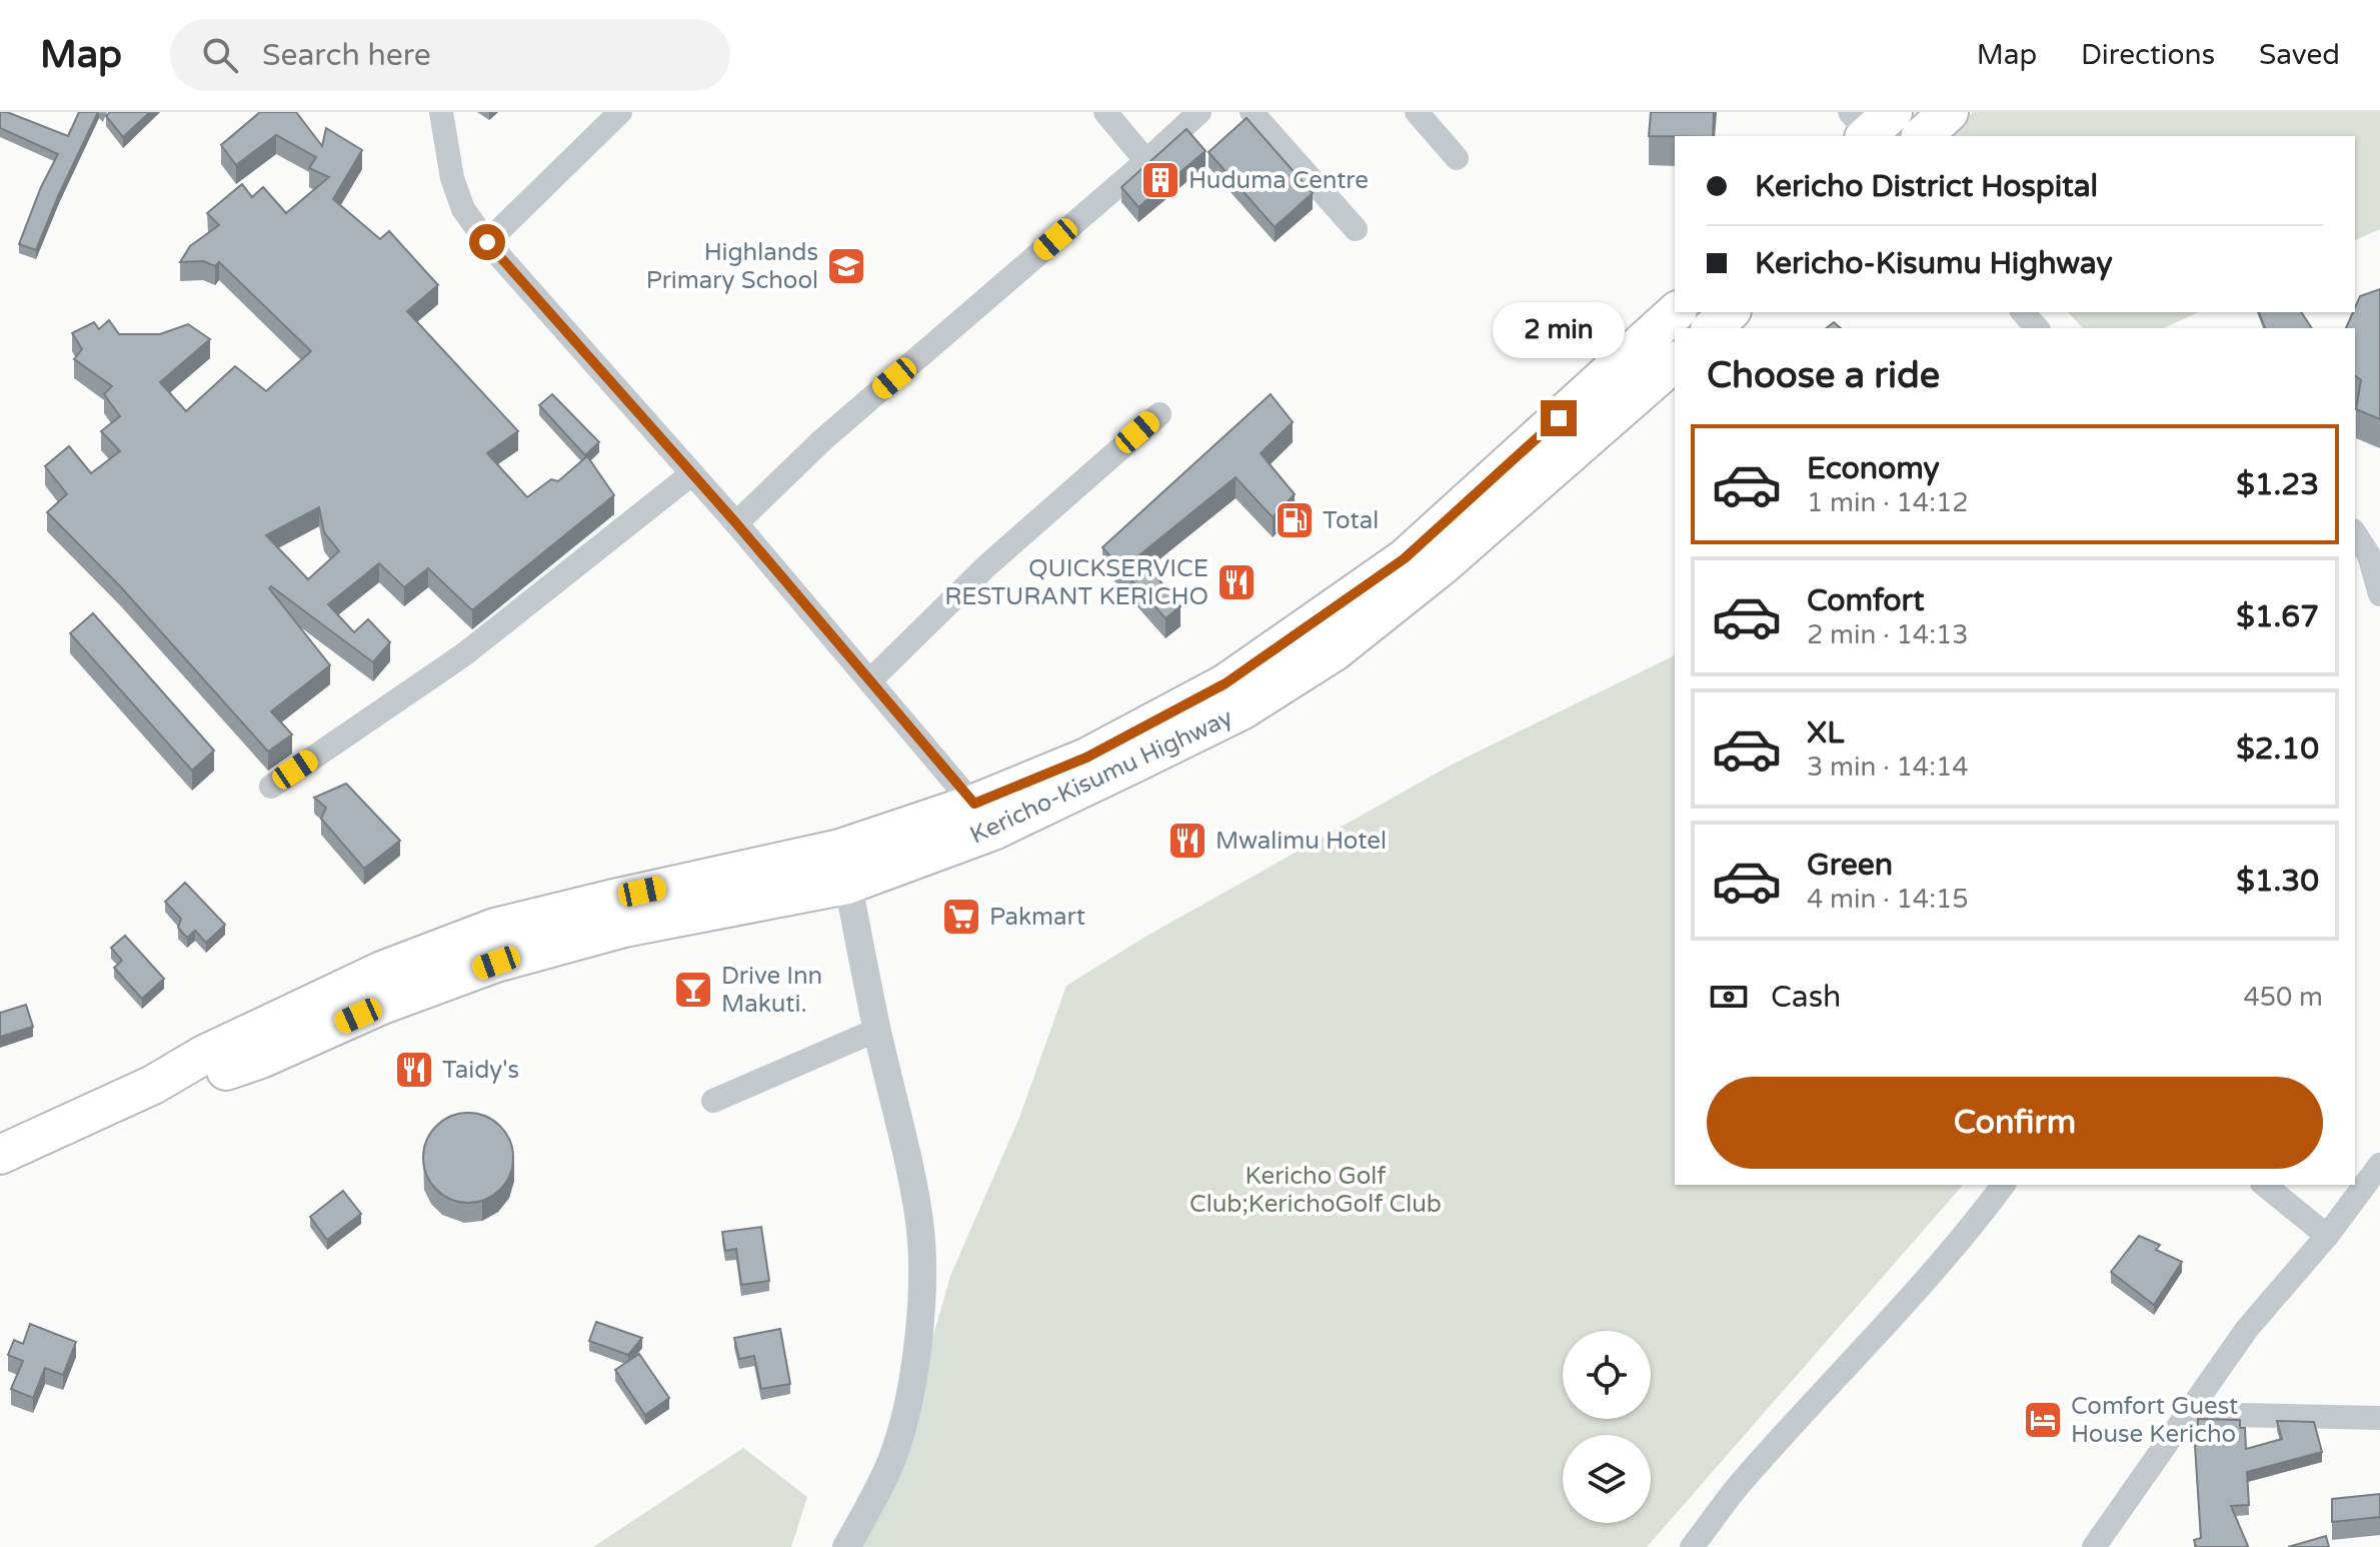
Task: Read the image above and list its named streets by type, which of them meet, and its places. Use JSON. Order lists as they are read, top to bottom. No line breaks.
{"streets":{"highway":["Kericho-Kisumu Highway"]},"parks":["Kericho Golf Club;KerichoGolf Club"],"places":{"building":["Huduma Centre"],"school or university":["Highlands Primary School"],"fuel station":["Total"],"restaurant":["QUICKSERVICE RESTURANT KERICHO","Mwalimu Hotel","Taidy's"],"supermarket":["Pakmart"],"bar":["Drive Inn Makuti."],"hotel":["Comfort Guest House Kericho"]},"page":{"header":"Map","search":"Search here","nav":["Map","Directions","Saved"],"banner":["Kericho District Hospital","Kericho-Kisumu Highway"],"bubble":"2 min","heading":"Choose a ride","list":[{"name":"Economy","note":"1 min · 14:12","value":"$1.23"},{"name":"Comfort","note":"2 min · 14:13","value":"$1.67"},{"name":"XL","note":"3 min · 14:14","value":"$2.10"},{"name":"Green","note":"4 min · 14:15","value":"$1.30"}],"pay":["Cash","450 m"],"buttons":"Confirm"}}
